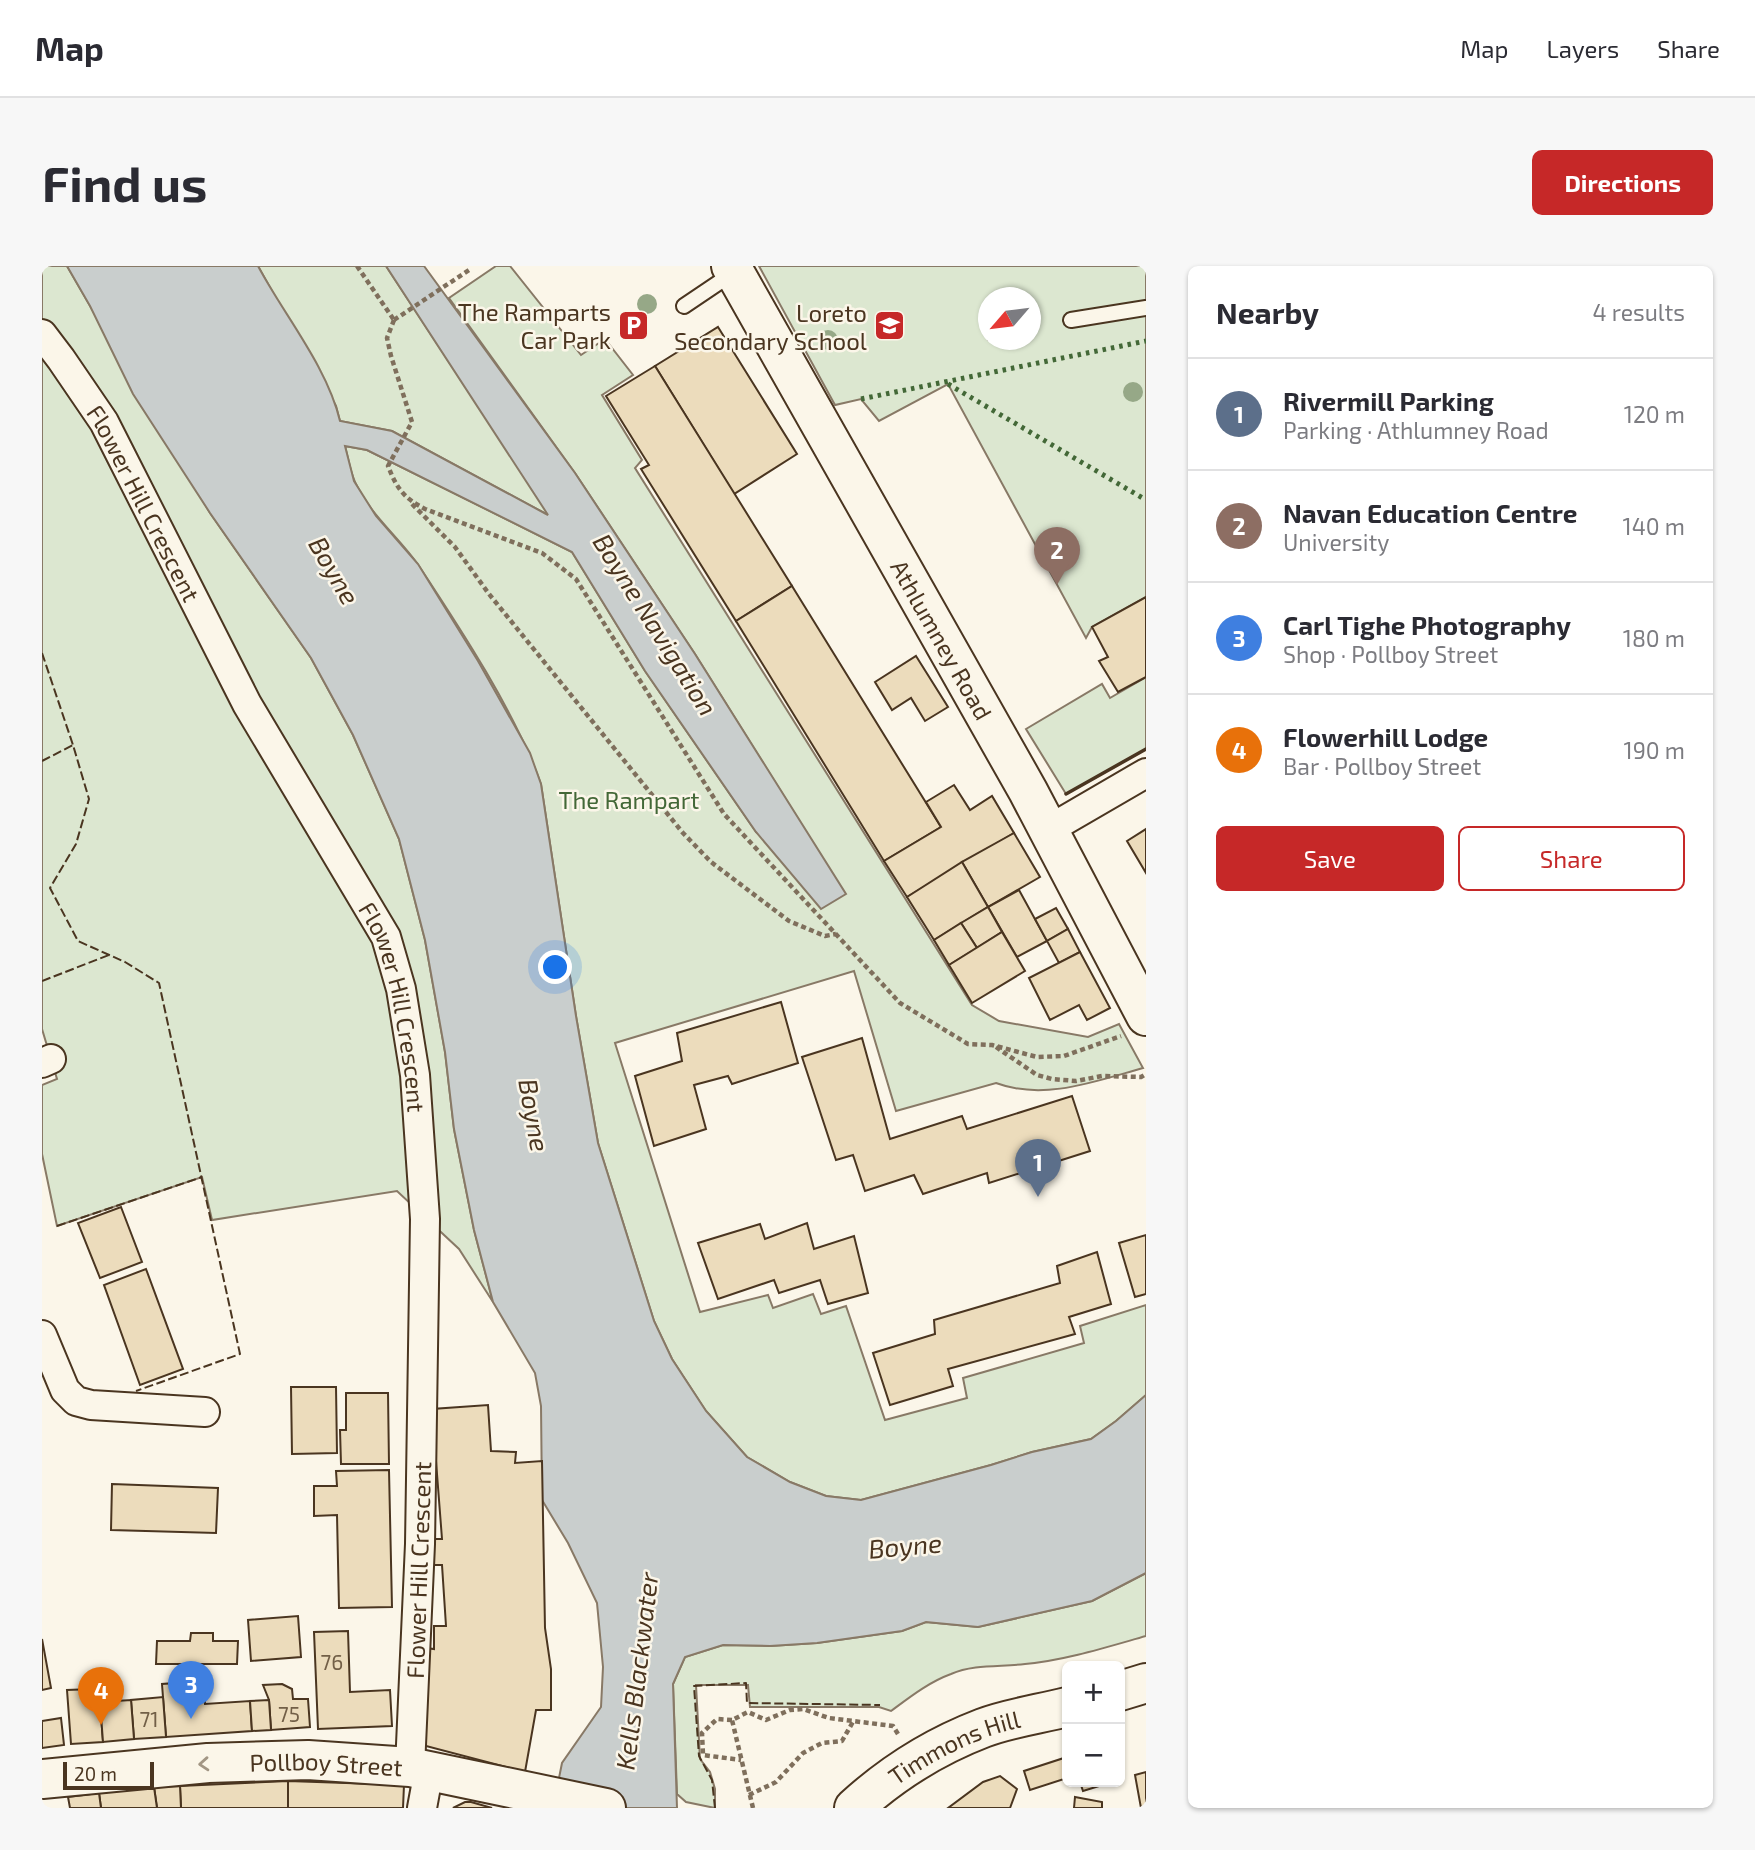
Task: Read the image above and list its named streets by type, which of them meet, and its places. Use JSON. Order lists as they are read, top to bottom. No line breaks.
{"streets":{"main road":["Athlumney Road","Timmons Hill","Pollboy Street"],"street":["Flower Hill Crescent"]},"crossings":[["Flower Hill Crescent","Pollboy Street"]],"one_way":["Pollboy Street"],"water":["Boyne","Boyne Navigation","Kells Blackwater"],"parks":["The Rampart"],"places":{"parking":["The Ramparts Car Park"],"school or university":["Loreto Secondary School"]},"house_numbers":["76","75","71"],"scale_bar":"20 m","north":"bottom left","page":{"header":"Map","nav":["Map","Layers","Share"],"buttons":["Directions",["Save","Share"]],"title":"Find us","heading":["Nearby","4 results"],"list":[{"mark":"1","name":"Rivermill Parking","note":"Parking · Athlumney Road","value":"120 m"},{"mark":"2","name":"Navan Education Centre","note":"University","value":"140 m"},{"mark":"3","name":"Carl Tighe Photography","note":"Shop · Pollboy Street","value":"180 m"},{"mark":"4","name":"Flowerhill Lodge","note":"Bar · Pollboy Street","value":"190 m"}],"pins":["2","1","3","4"],"map_buttons":["+","−"],"scale":"20 m"}}
